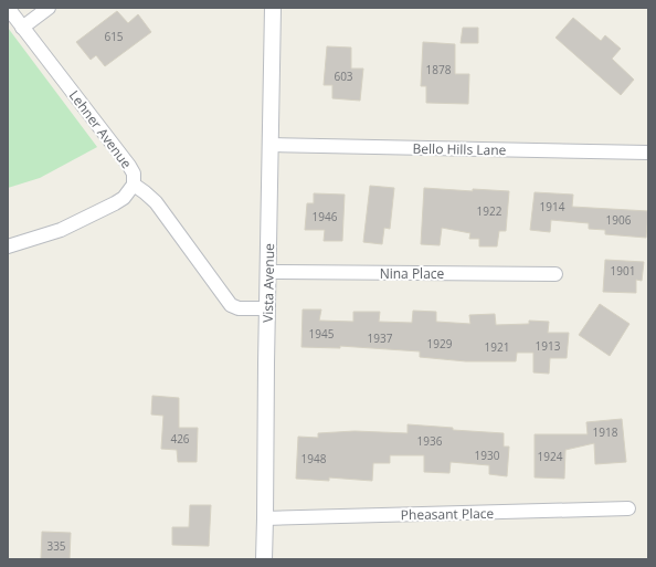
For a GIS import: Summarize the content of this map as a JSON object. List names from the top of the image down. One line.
{"streets":{"street":["Lehner Avenue","Bello Hills Lane","Nina Place","Vista Avenue","Pheasant Place"]},"crossings":[["Lehner Avenue","Vista Avenue"],["Bello Hills Lane","Vista Avenue"],["Nina Place","Vista Avenue"],["Vista Avenue","Pheasant Place"]],"house_numbers":["615","1878","603","1914","1922","1946","1906","1901","1945","1937","1929","1913","1921","1918","426","1936","1930","1924","1948","335"]}
